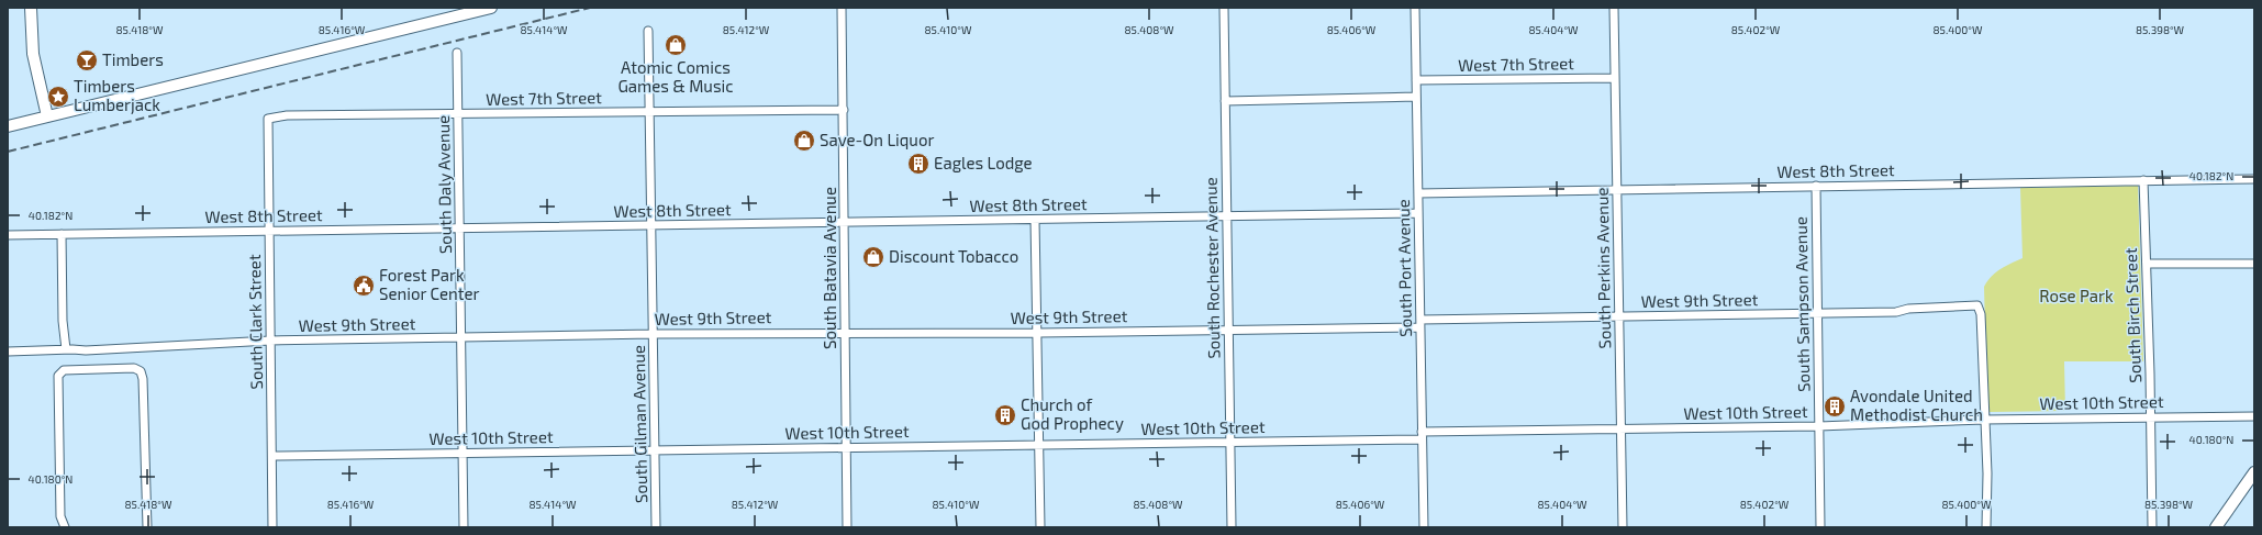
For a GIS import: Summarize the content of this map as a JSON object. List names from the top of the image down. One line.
{"streets":{"street":["West 7th Street","West 8th Street","South Daly Avenue","South Batavia Avenue","South Rochester Avenue","South Port Avenue","South Perkins Avenue","West 9th Street","South Sampson Avenue","South Birch Street","South Clark Street","West 10th Street","South Gilman Avenue"]},"crossings":[["West 7th Street","South Daly Avenue"],["West 7th Street","South Batavia Avenue"],["West 7th Street","South Port Avenue"],["West 7th Street","South Perkins Avenue"],["West 7th Street","South Clark Street"],["West 7th Street","South Gilman Avenue"],["West 8th Street","South Daly Avenue"],["West 8th Street","South Batavia Avenue"],["West 8th Street","South Rochester Avenue"],["West 8th Street","South Port Avenue"],["West 8th Street","South Perkins Avenue"],["West 8th Street","South Sampson Avenue"],["West 8th Street","South Birch Street"],["West 8th Street","South Clark Street"],["West 8th Street","South Gilman Avenue"],["South Daly Avenue","West 9th Street"],["South Daly Avenue","West 10th Street"],["South Batavia Avenue","West 9th Street"],["South Batavia Avenue","West 10th Street"],["South Rochester Avenue","West 9th Street"],["South Rochester Avenue","West 10th Street"],["South Port Avenue","West 9th Street"],["South Port Avenue","West 10th Street"],["South Perkins Avenue","West 9th Street"],["South Perkins Avenue","West 10th Street"],["West 9th Street","South Sampson Avenue"],["West 9th Street","South Clark Street"],["West 9th Street","West 10th Street"],["West 9th Street","South Gilman Avenue"],["South Sampson Avenue","West 10th Street"],["South Birch Street","West 10th Street"],["South Clark Street","West 10th Street"],["West 10th Street","South Gilman Avenue"]],"parks":["Rose Park"],"places":{"shop":["Atomic Comics Games & Music","Save-On Liquor","Discount Tobacco"],"bar":["Timbers"],"place":["Timbers Lumberjack"],"building":["Eagles Lodge","Avondale United Methodist Church","Church of God Prophecy"],"public building":["Forest Park Senior Center"]},"coordinates":["85.418°W","85.416°W","85.414°W","85.412°W","85.410°W","85.408°W","85.406°W","85.404°W","85.402°W","85.400°W","85.398°W","40.182°N","40.180°N"]}
